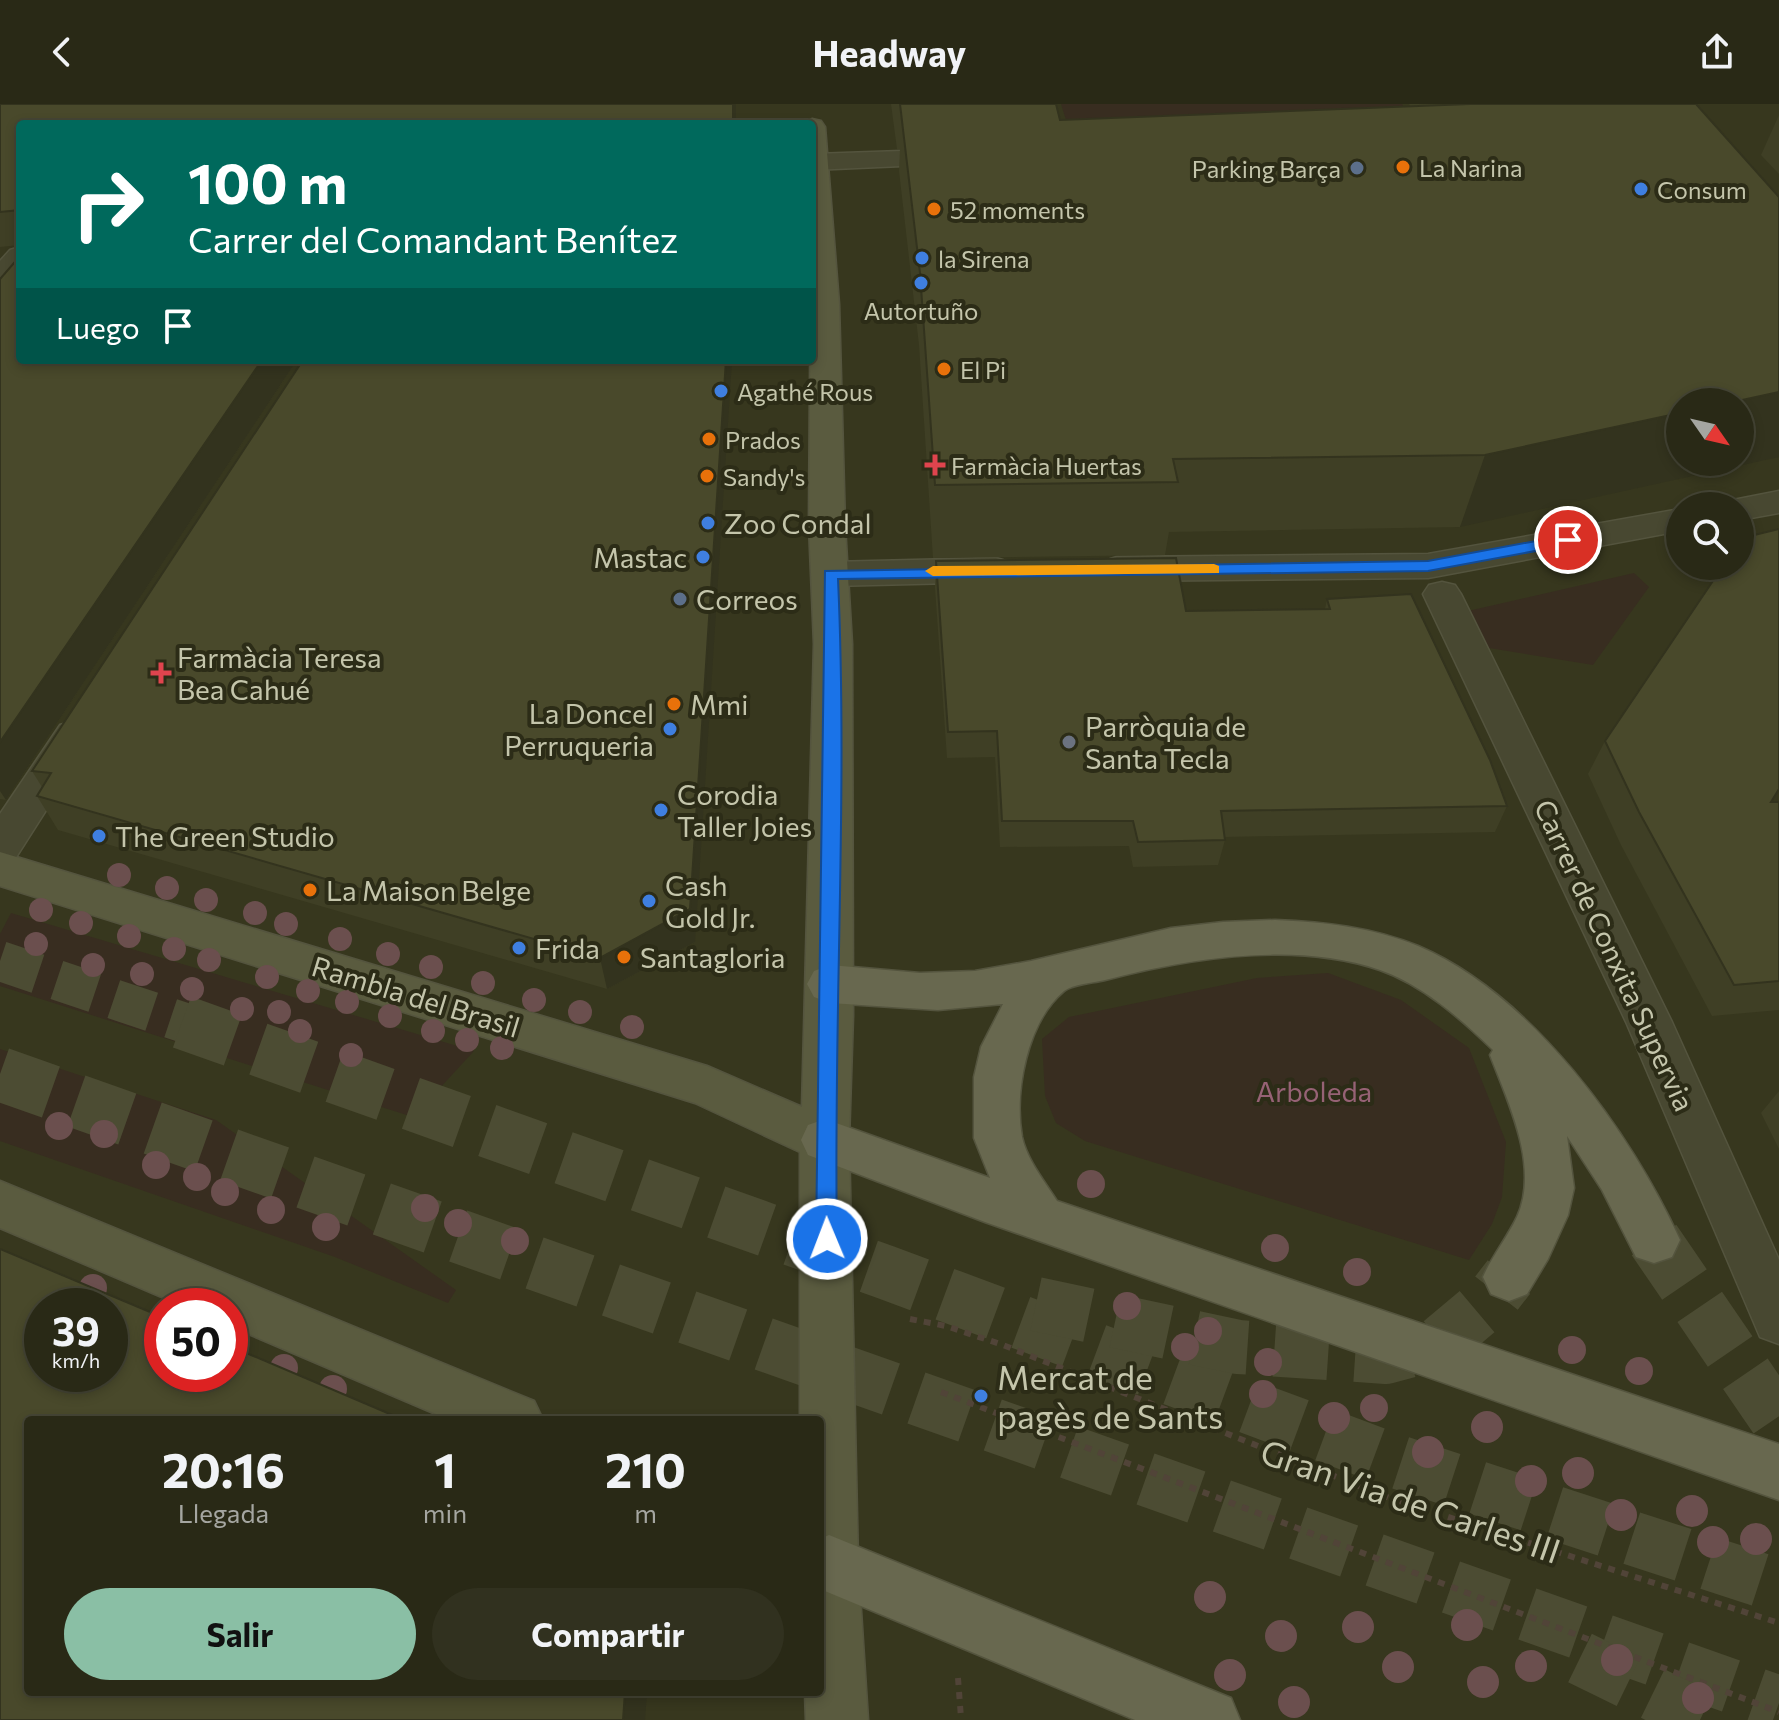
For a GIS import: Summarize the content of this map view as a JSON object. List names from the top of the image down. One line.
{"streets":{"main road":["Rambla del Brasil"],"street":["Carrer de Conxita Supervia"],"path":["Gran Via de Carles III"]},"parks":["Arboleda"],"places":{"other":["La Narina","Parking Barça","Consum","52 moments","la Sirena","Autortuño","El Pi","Agathé Rous","Prados","Sandy's","Zoo Condal","Mastac","Correos","Mmi","La Doncel Perruqueria","Parròquia de Santa Tecla","Corodia Taller Joies","The Green Studio","La Maison Belge","Cash Gold Jr.","Frida","Santagloria","Mercat de pagès de Sants"],"health":["Farmàcia Huertas","Farmàcia Teresa Bea Cahué"]},"north":"bottom right","page":{"header":"Headway","turn":["100 m","Carrer del Comandant Benítez"],"then":"Luego","speed":"39 km/h","limit":"50","eta":["20:16","Llegada","1","min","210","m"],"buttons":["Salir","Compartir"]}}
